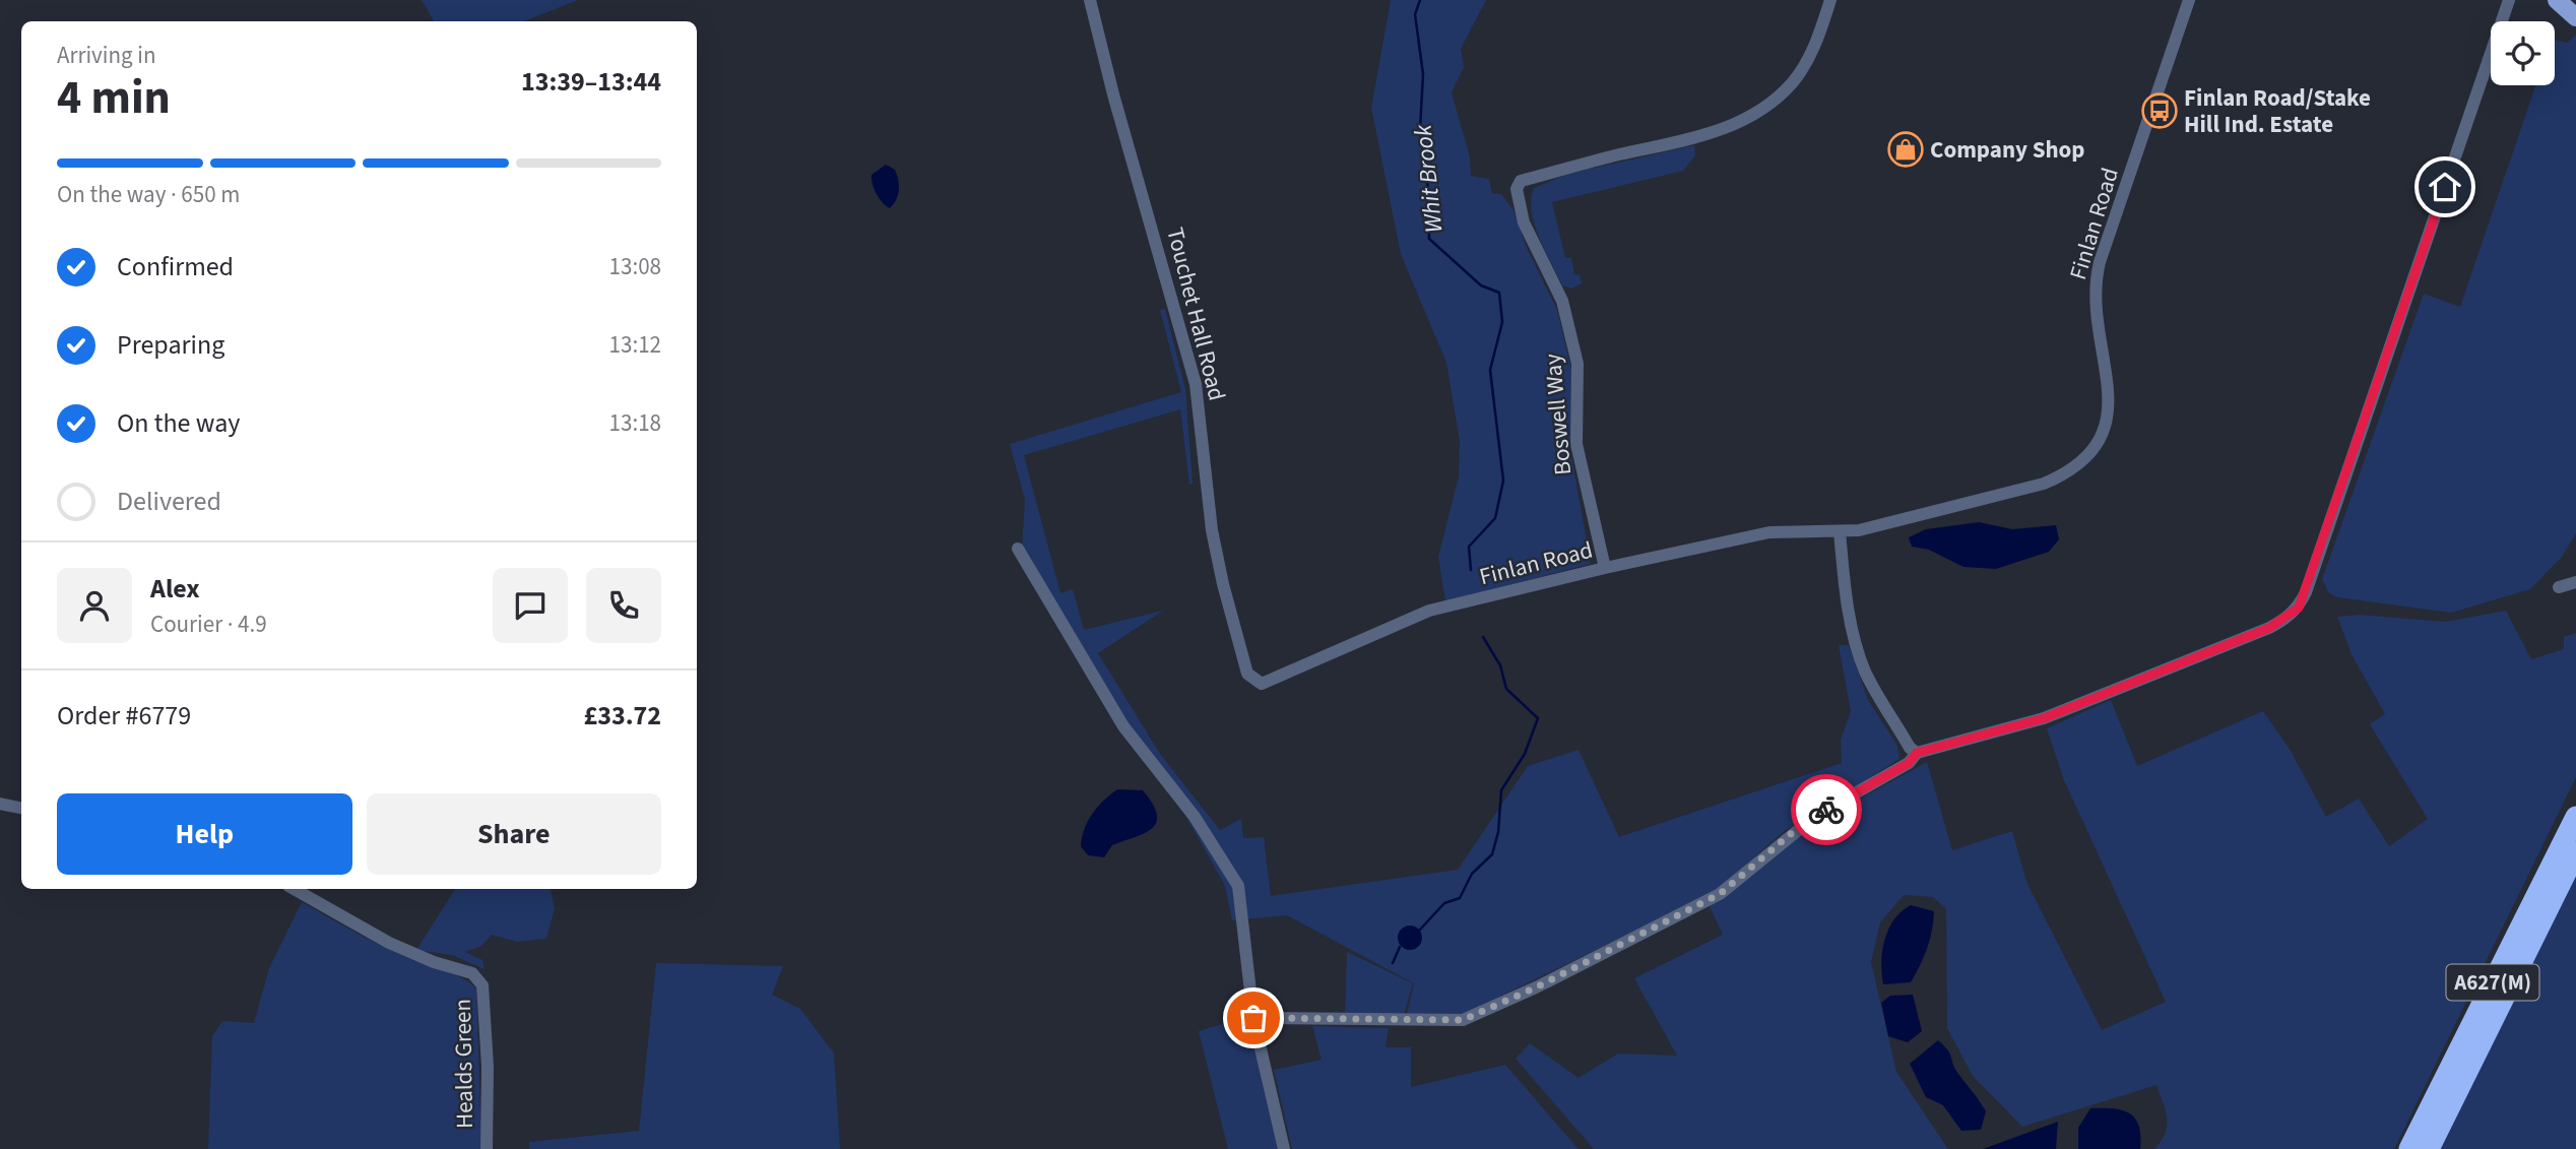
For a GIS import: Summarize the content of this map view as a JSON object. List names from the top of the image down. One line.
{"streets":{"highway":["A627(M)"],"street":["Finlan Road","Touchet Hall Road","Boswell Way","Healds Green"]},"crossings":[["Finlan Road","Touchet Hall Road"],["Finlan Road","Boswell Way"]],"water":["Whit Brook"],"places":{"bus stop":["Finlan Road/Stake Hill Ind. Estate"],"shop":["Company Shop"]},"page":{"heading":["4 min","Arriving in","13:39–13:44"],"panel":["Alex","Courier · 4.9","Order #6779","£33.72"],"bar":"On the way · 650 m","list":[["Confirmed","13:08"],["Preparing","13:12"],["On the way","13:18"],"Delivered"],"buttons":["Help","Share"]}}
